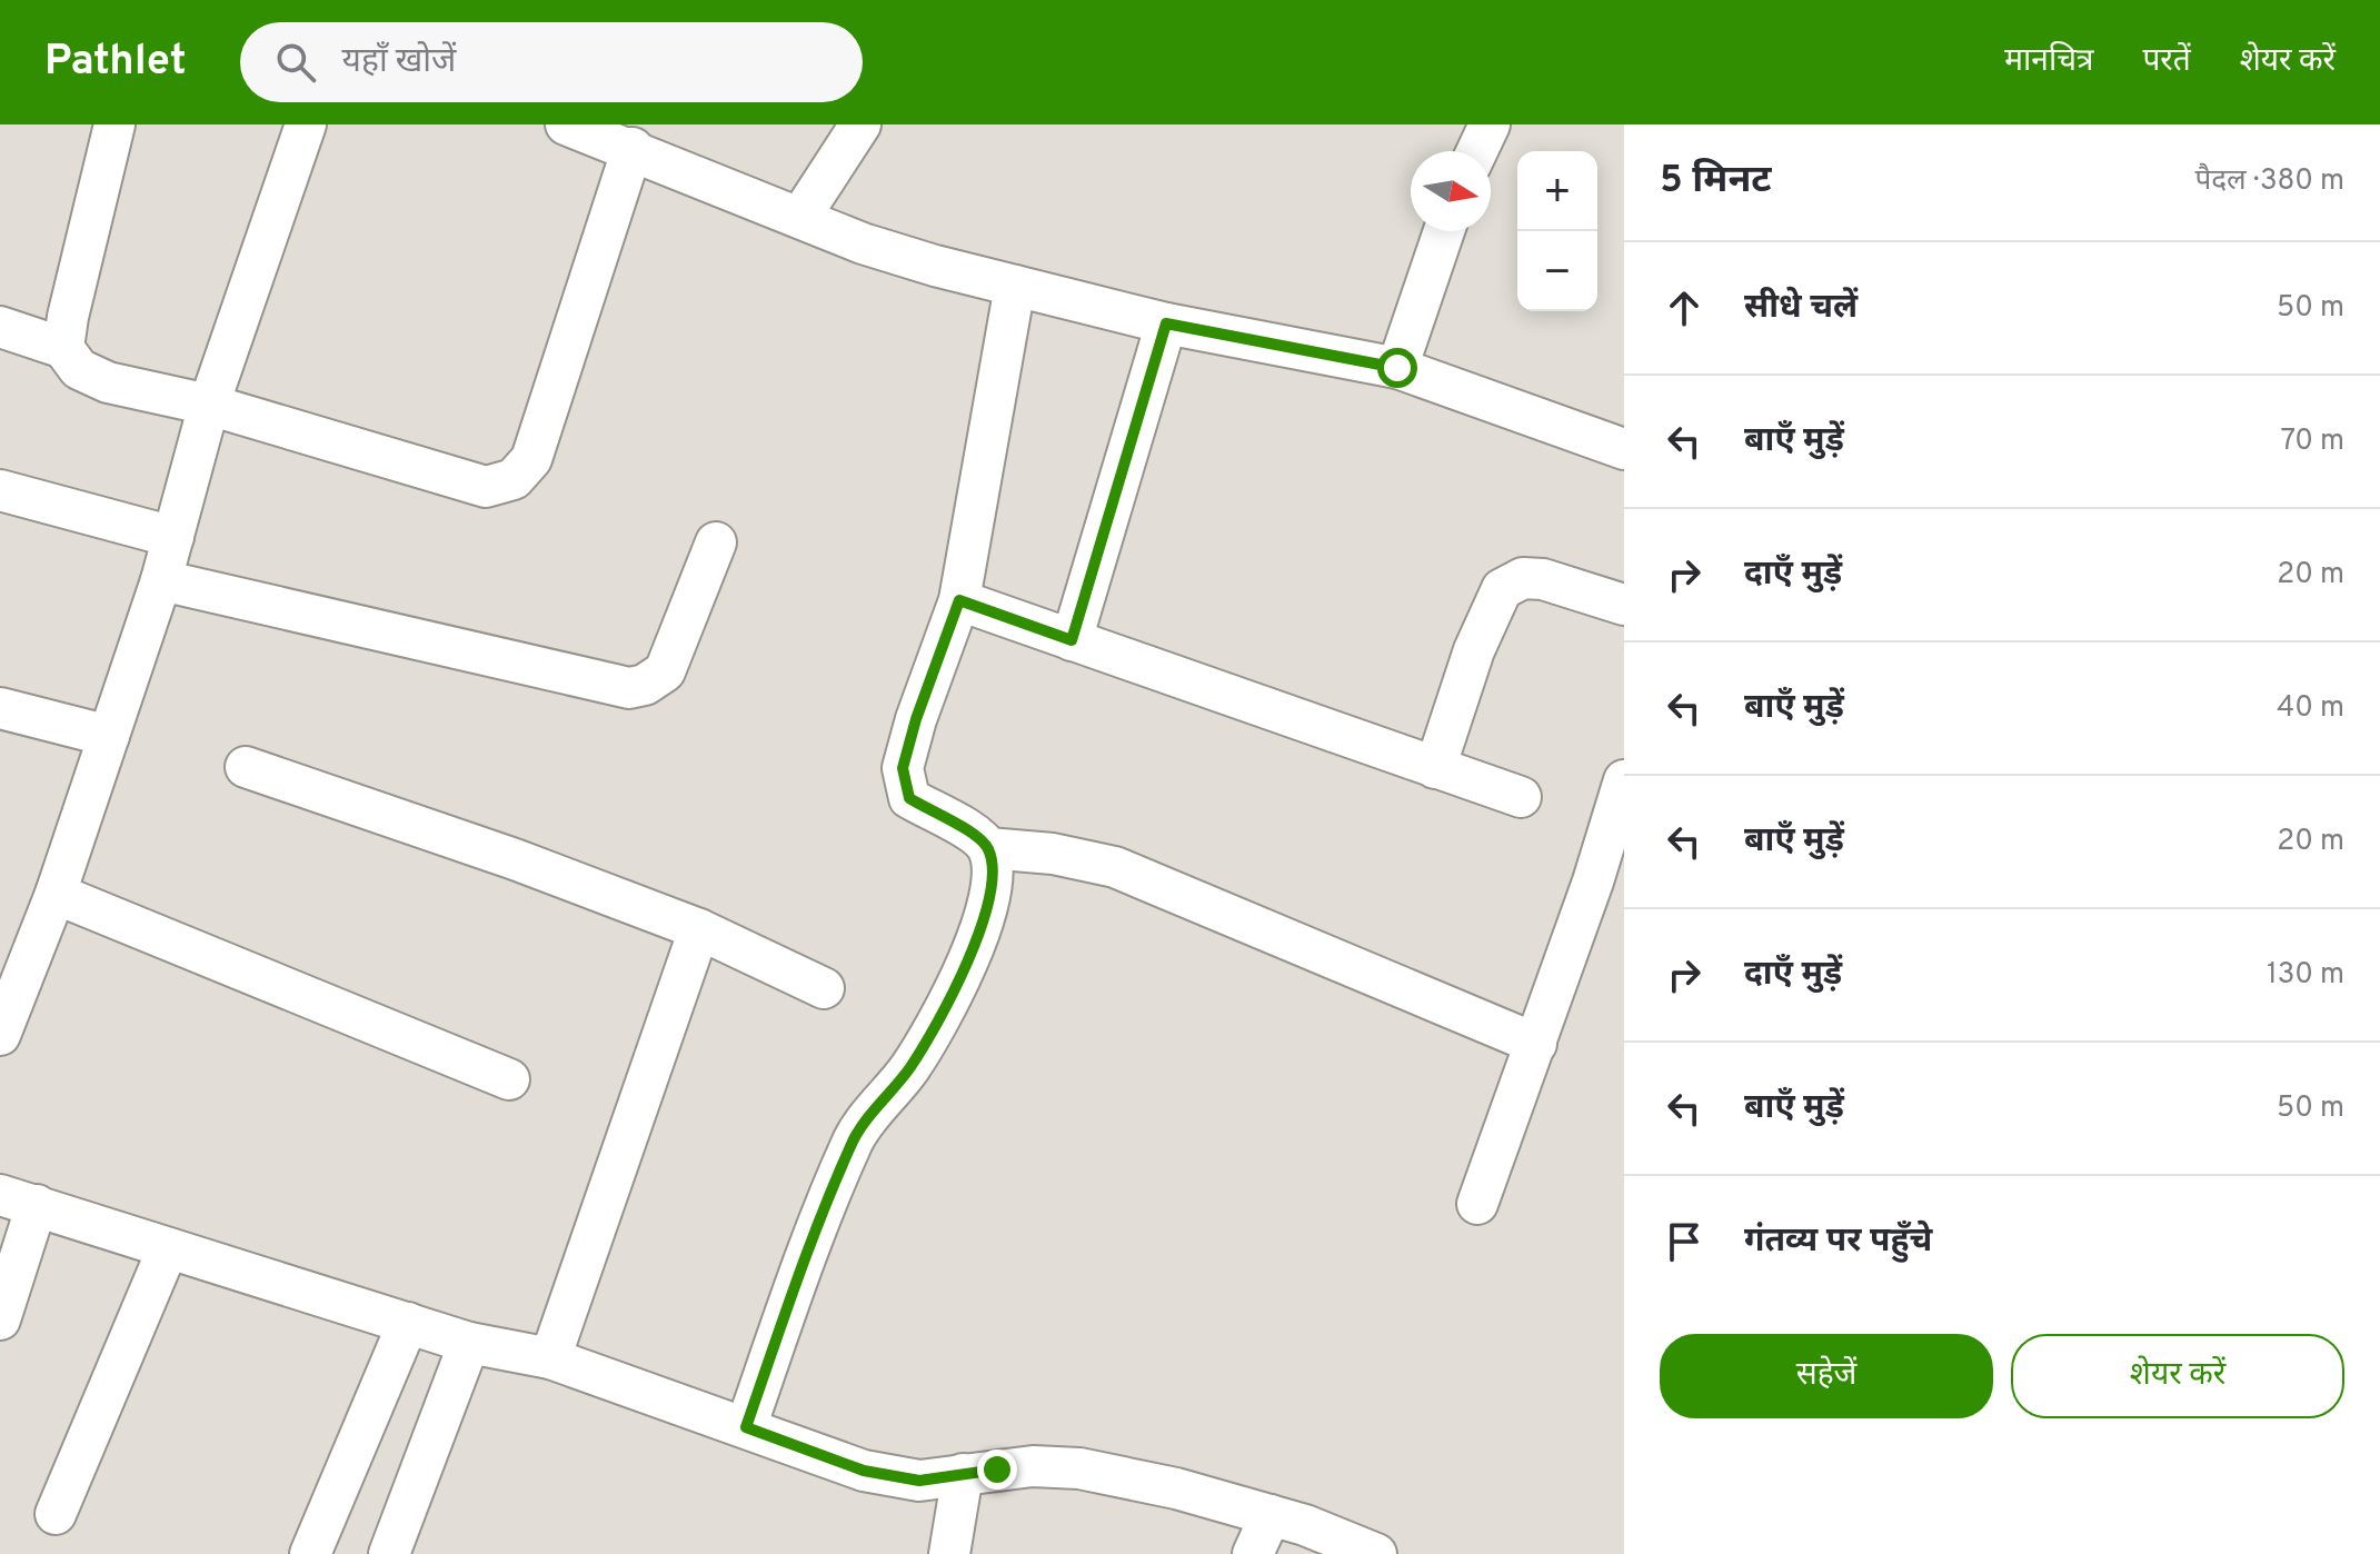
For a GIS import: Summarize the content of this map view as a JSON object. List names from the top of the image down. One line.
{"north":"right","page":{"header":"Pathlet","search":"यहाँ खोजें","nav":["मानचित्र","परतें","शेयर करें"],"heading":["5 मिनट","पैदल · 380 m"],"map_buttons":["+","−"],"list":[["सीधे चलें","50 m"],["बाएँ मुड़ें","70 m"],["दाएँ मुड़ें","20 m"],["बाएँ मुड़ें","40 m"],["बाएँ मुड़ें","20 m"],["दाएँ मुड़ें","130 m"],["बाएँ मुड़ें","50 m"],"गंतव्य पर पहुँचे"],"buttons":["सहेजें","शेयर करें"]}}
